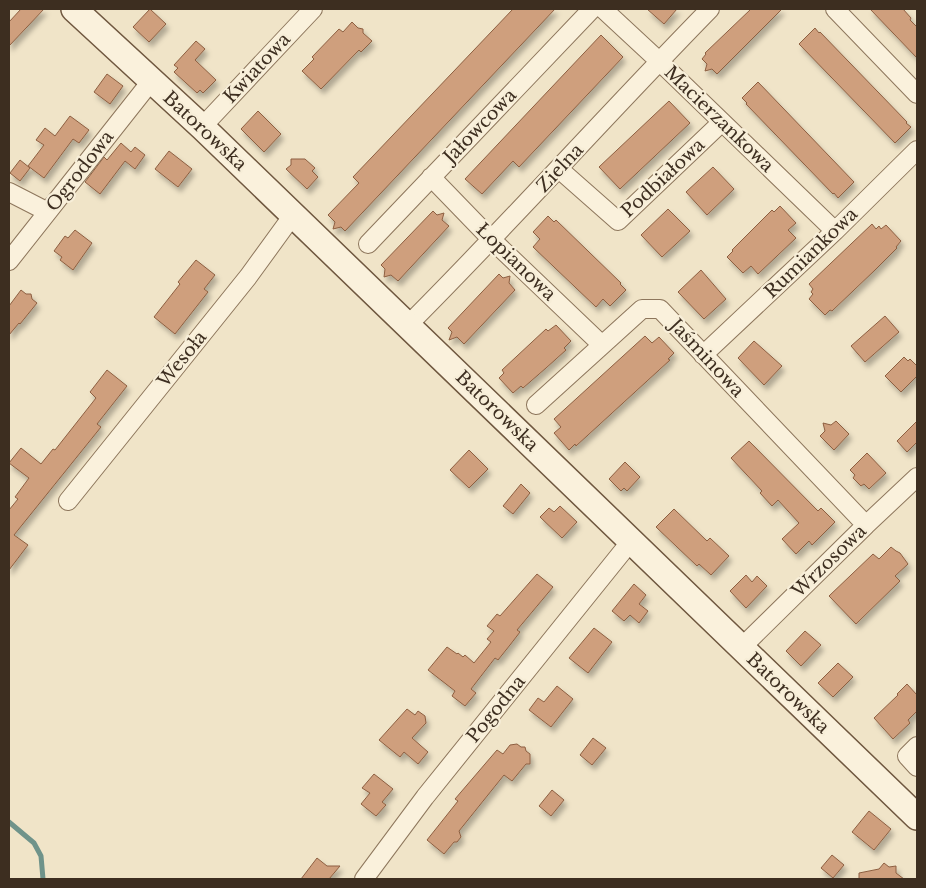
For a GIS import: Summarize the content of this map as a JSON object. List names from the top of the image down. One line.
{"streets":{"street":["Kwiatowa","Macierzankowa","Jałowcowa","Batorowska","Zielna","Ogrodowa","Podbiałowa","Rumiankowa","Łopianowa","Jaśminowa","Wesoła","Wrzosowa","Pogodna"]},"crossings":[["Kwiatowa","Batorowska"],["Macierzankowa","Zielna"],["Macierzankowa","Podbiałowa"],["Macierzankowa","Rumiankowa"],["Jałowcowa","Łopianowa"],["Batorowska","Zielna"],["Batorowska","Ogrodowa"],["Batorowska","Wesoła"],["Batorowska","Wrzosowa"],["Batorowska","Pogodna"],["Zielna","Podbiałowa"],["Zielna","Łopianowa"],["Rumiankowa","Jaśminowa"],["Łopianowa","Jaśminowa"],["Jaśminowa","Wrzosowa"]]}
